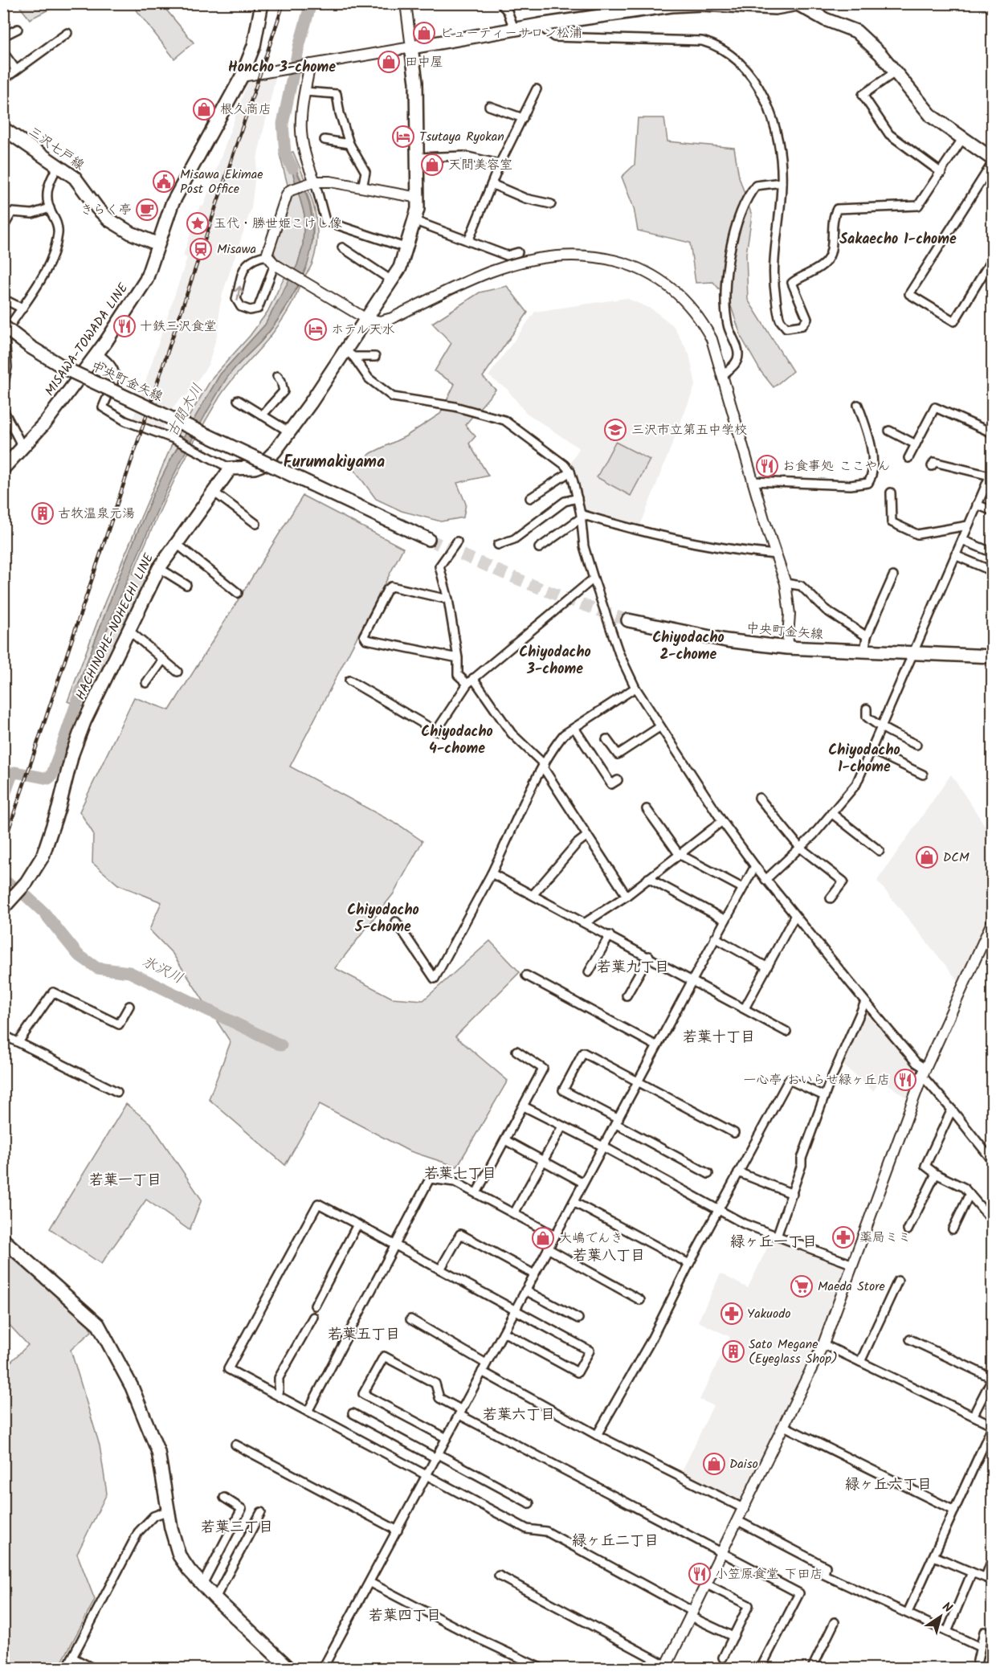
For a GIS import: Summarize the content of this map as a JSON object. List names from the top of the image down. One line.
{"streets":{"main road":["三沢七戸線","MISAWA-TOWADA LINE","中央町金矢線","HACHINOHE-NOHECHI LINE"]},"crossings":[["三沢七戸線","MISAWA-TOWADA LINE"]],"districts":["Honcho 3-chome","Sakaecho 1-chome","Furumakiyama","Chiyodacho 2-chome","Chiyodacho 3-chome","Chiyodacho 4-chome","Chiyodacho 1-chome","Chiyodacho 5-chome","若葉九丁目","若葉十丁目","若葉七丁目","若葉一丁目","緑ヶ丘一丁目","若葉八丁目","若葉五丁目","若葉六丁目","緑ヶ丘六丁目","若葉三丁目","緑ヶ丘二丁目","若葉四丁目"],"water":["古間木川","氷沢川"],"places":{"shop":["ビューティーサロン松浦","田中屋","根久商店","天間美容室","DCM","大嶋でんき","Daiso"],"hotel":["Tsutaya Ryokan","ホテル天水"],"public building":["Misawa Ekimae Post Office"],"cafe":["きらく亭"],"place":["玉代・勝世姫こけし像"],"station":["Misawa"],"restaurant":["十鉄三沢食堂","お食事処 ここやん","一心亭 おいらせ緑ヶ丘店","小笠原食堂 下田店"],"school or university":["三沢市立第五中学校"],"building":["古牧温泉元湯","Sato Megane (Eyeglass Shop)"],"pharmacy":["薬局ミミ","Yakuodo"],"supermarket":["Maeda Store"]},"north":"top right"}
